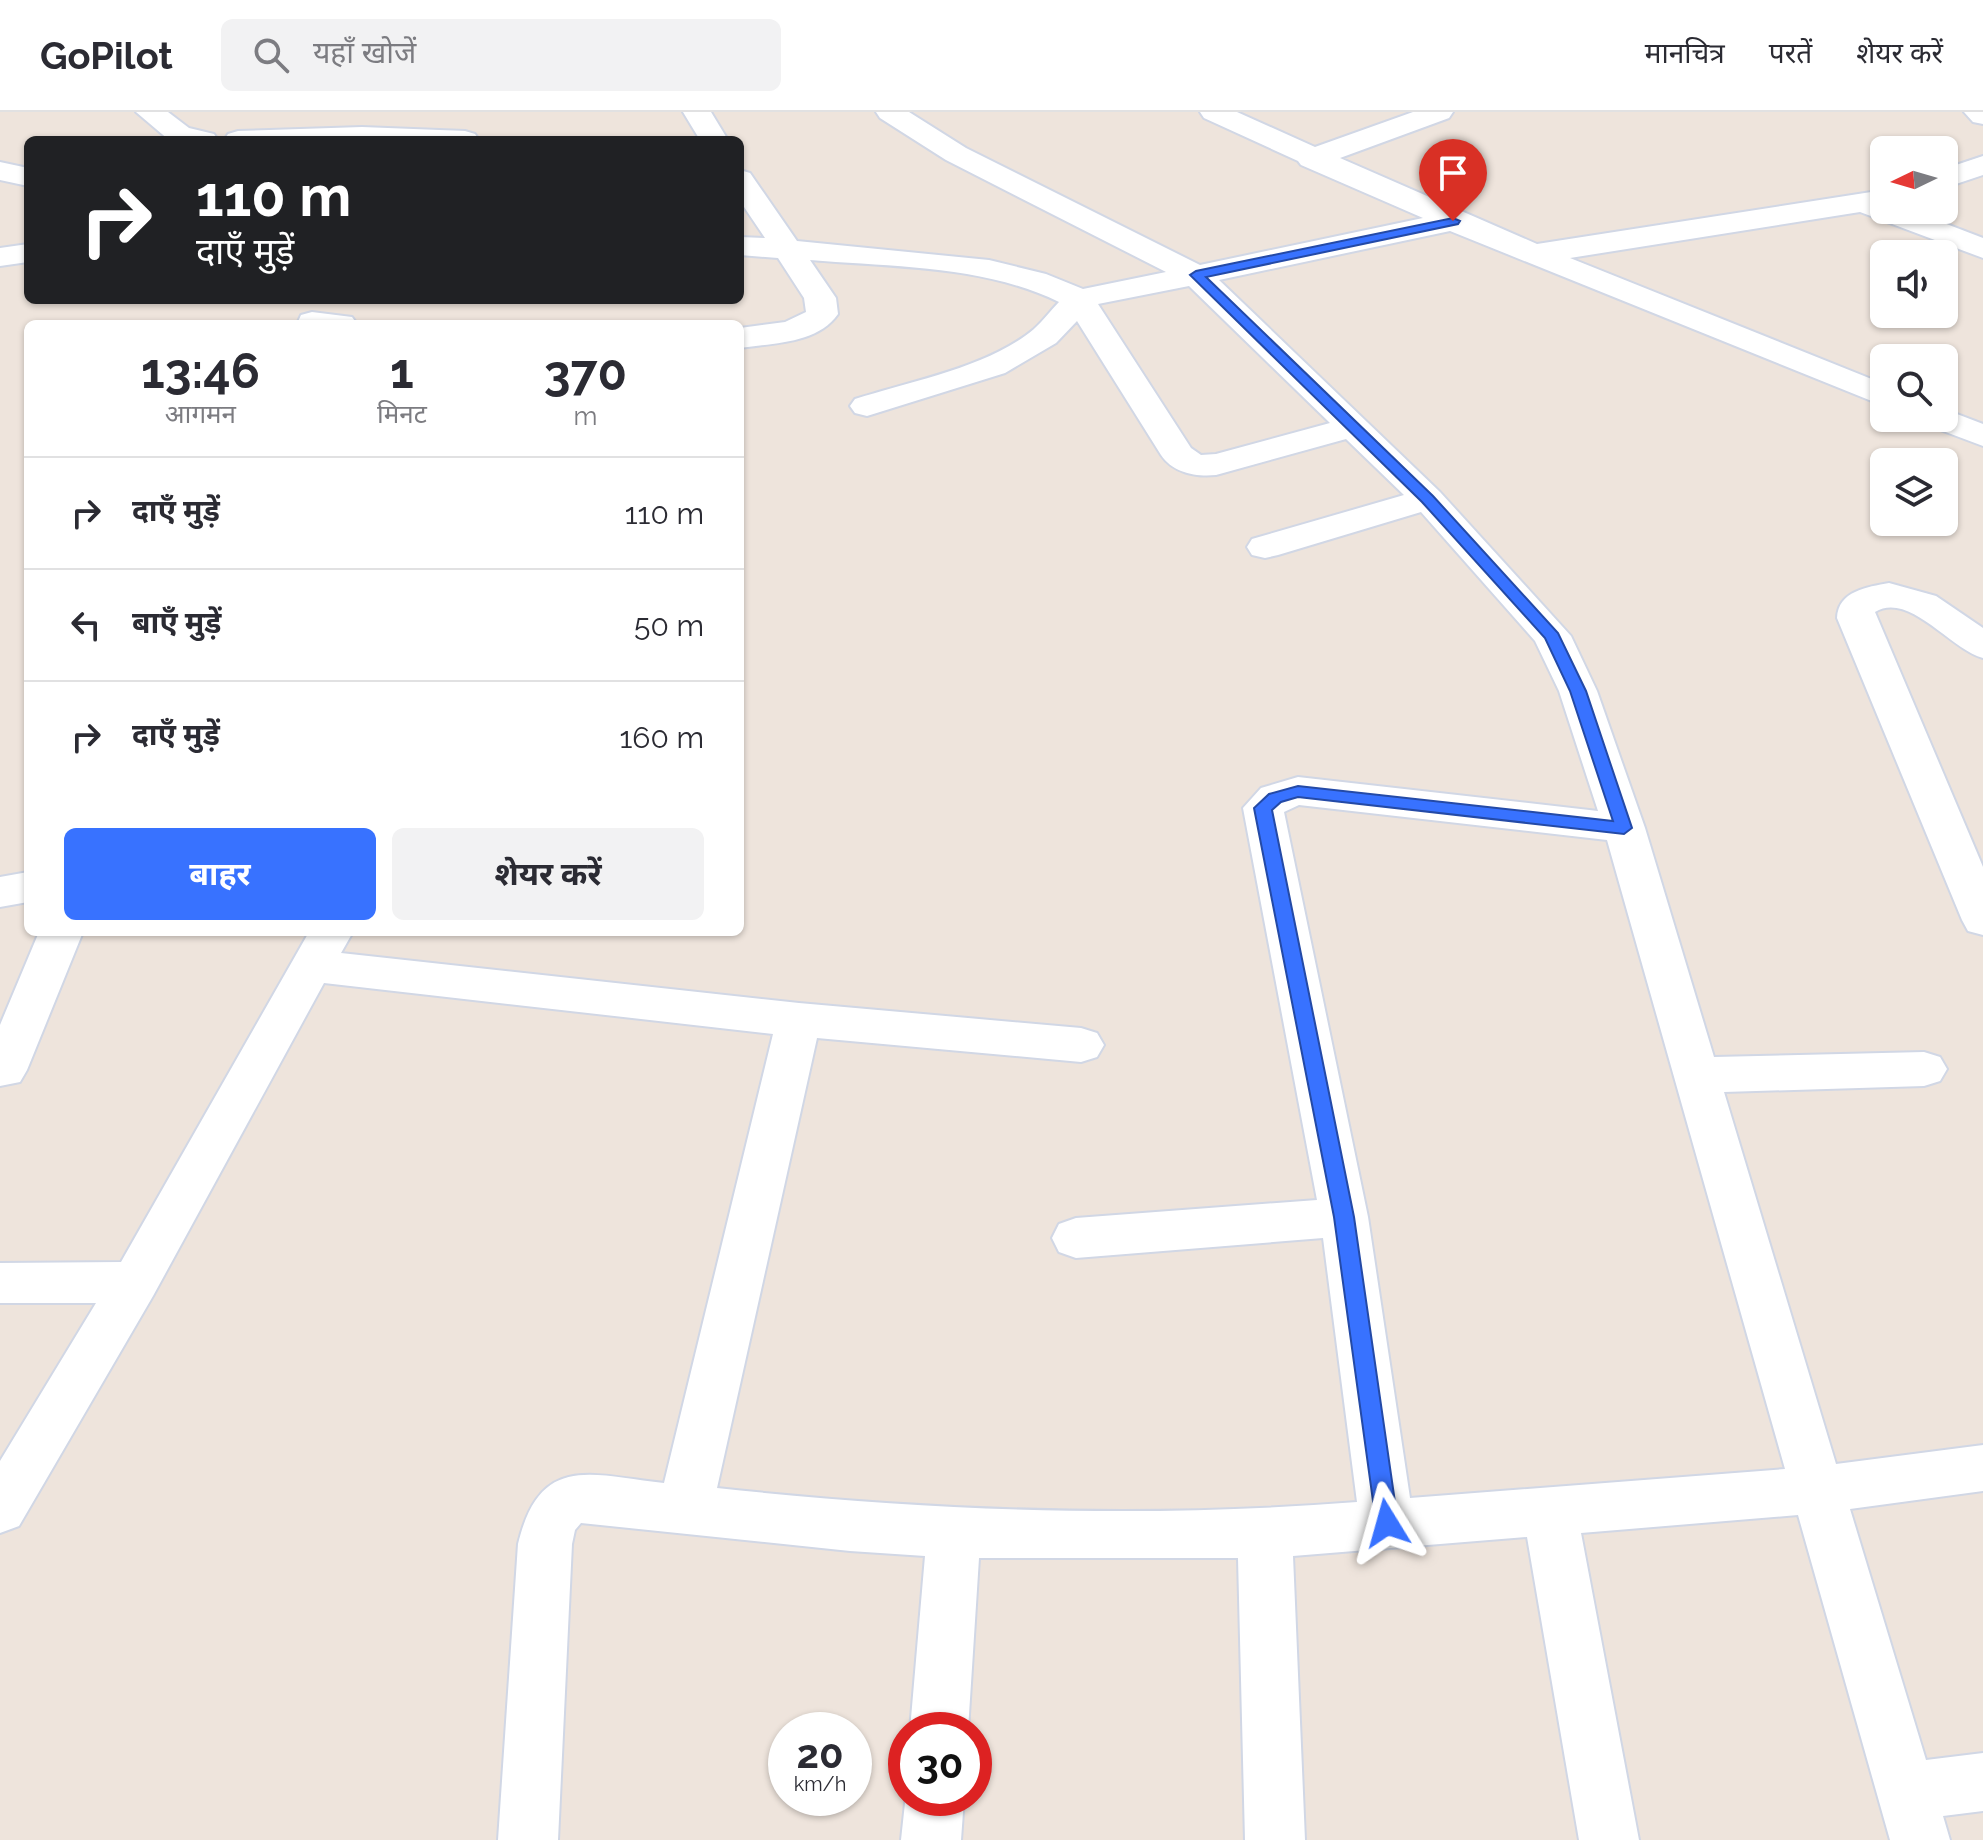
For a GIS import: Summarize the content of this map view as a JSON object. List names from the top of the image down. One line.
{"north":"left","page":{"header":"GoPilot","search":"यहाँ खोजें","nav":["मानचित्र","परतें","शेयर करें"],"turn":["110 m","दाएँ मुड़ें"],"eta":["13:46","आगमन","1","मिनट","370","m"],"list":[{"name":"दाएँ मुड़ें","value":"110 m"},{"name":"बाएँ मुड़ें","value":"50 m"},{"name":"दाएँ मुड़ें","value":"160 m"}],"buttons":["बाहर","शेयर करें"],"speed":"20 km/h","limit":"30"}}
